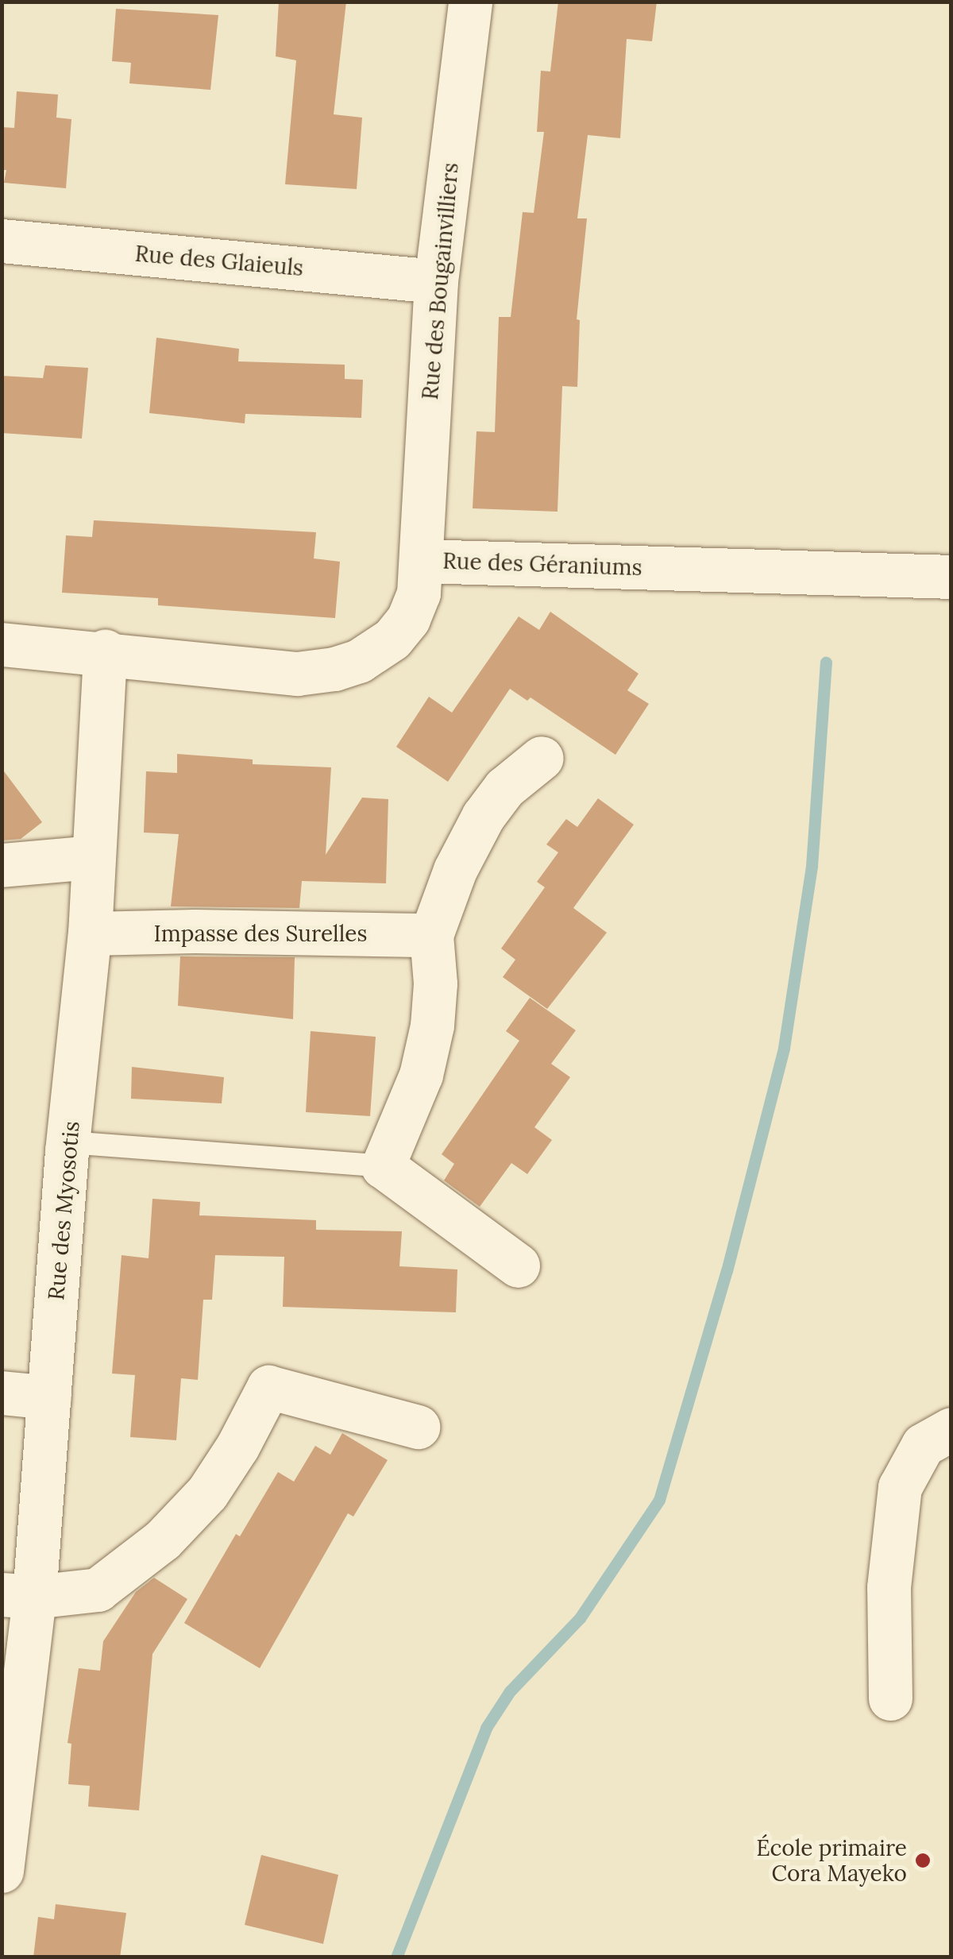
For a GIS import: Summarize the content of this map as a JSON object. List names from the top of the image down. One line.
{"streets":{"street":["Rue des Glaieuls","Rue des Bougainvilliers","Rue des Géraniums","Impasse des Surelles","Rue des Myosotis"]},"crossings":[["Rue des Glaieuls","Rue des Bougainvilliers"],["Rue des Bougainvilliers","Rue des Géraniums"],["Rue des Géraniums","Rue des Myosotis"],["Impasse des Surelles","Rue des Myosotis"]],"places":["École primaire Cora Mayeko"]}
